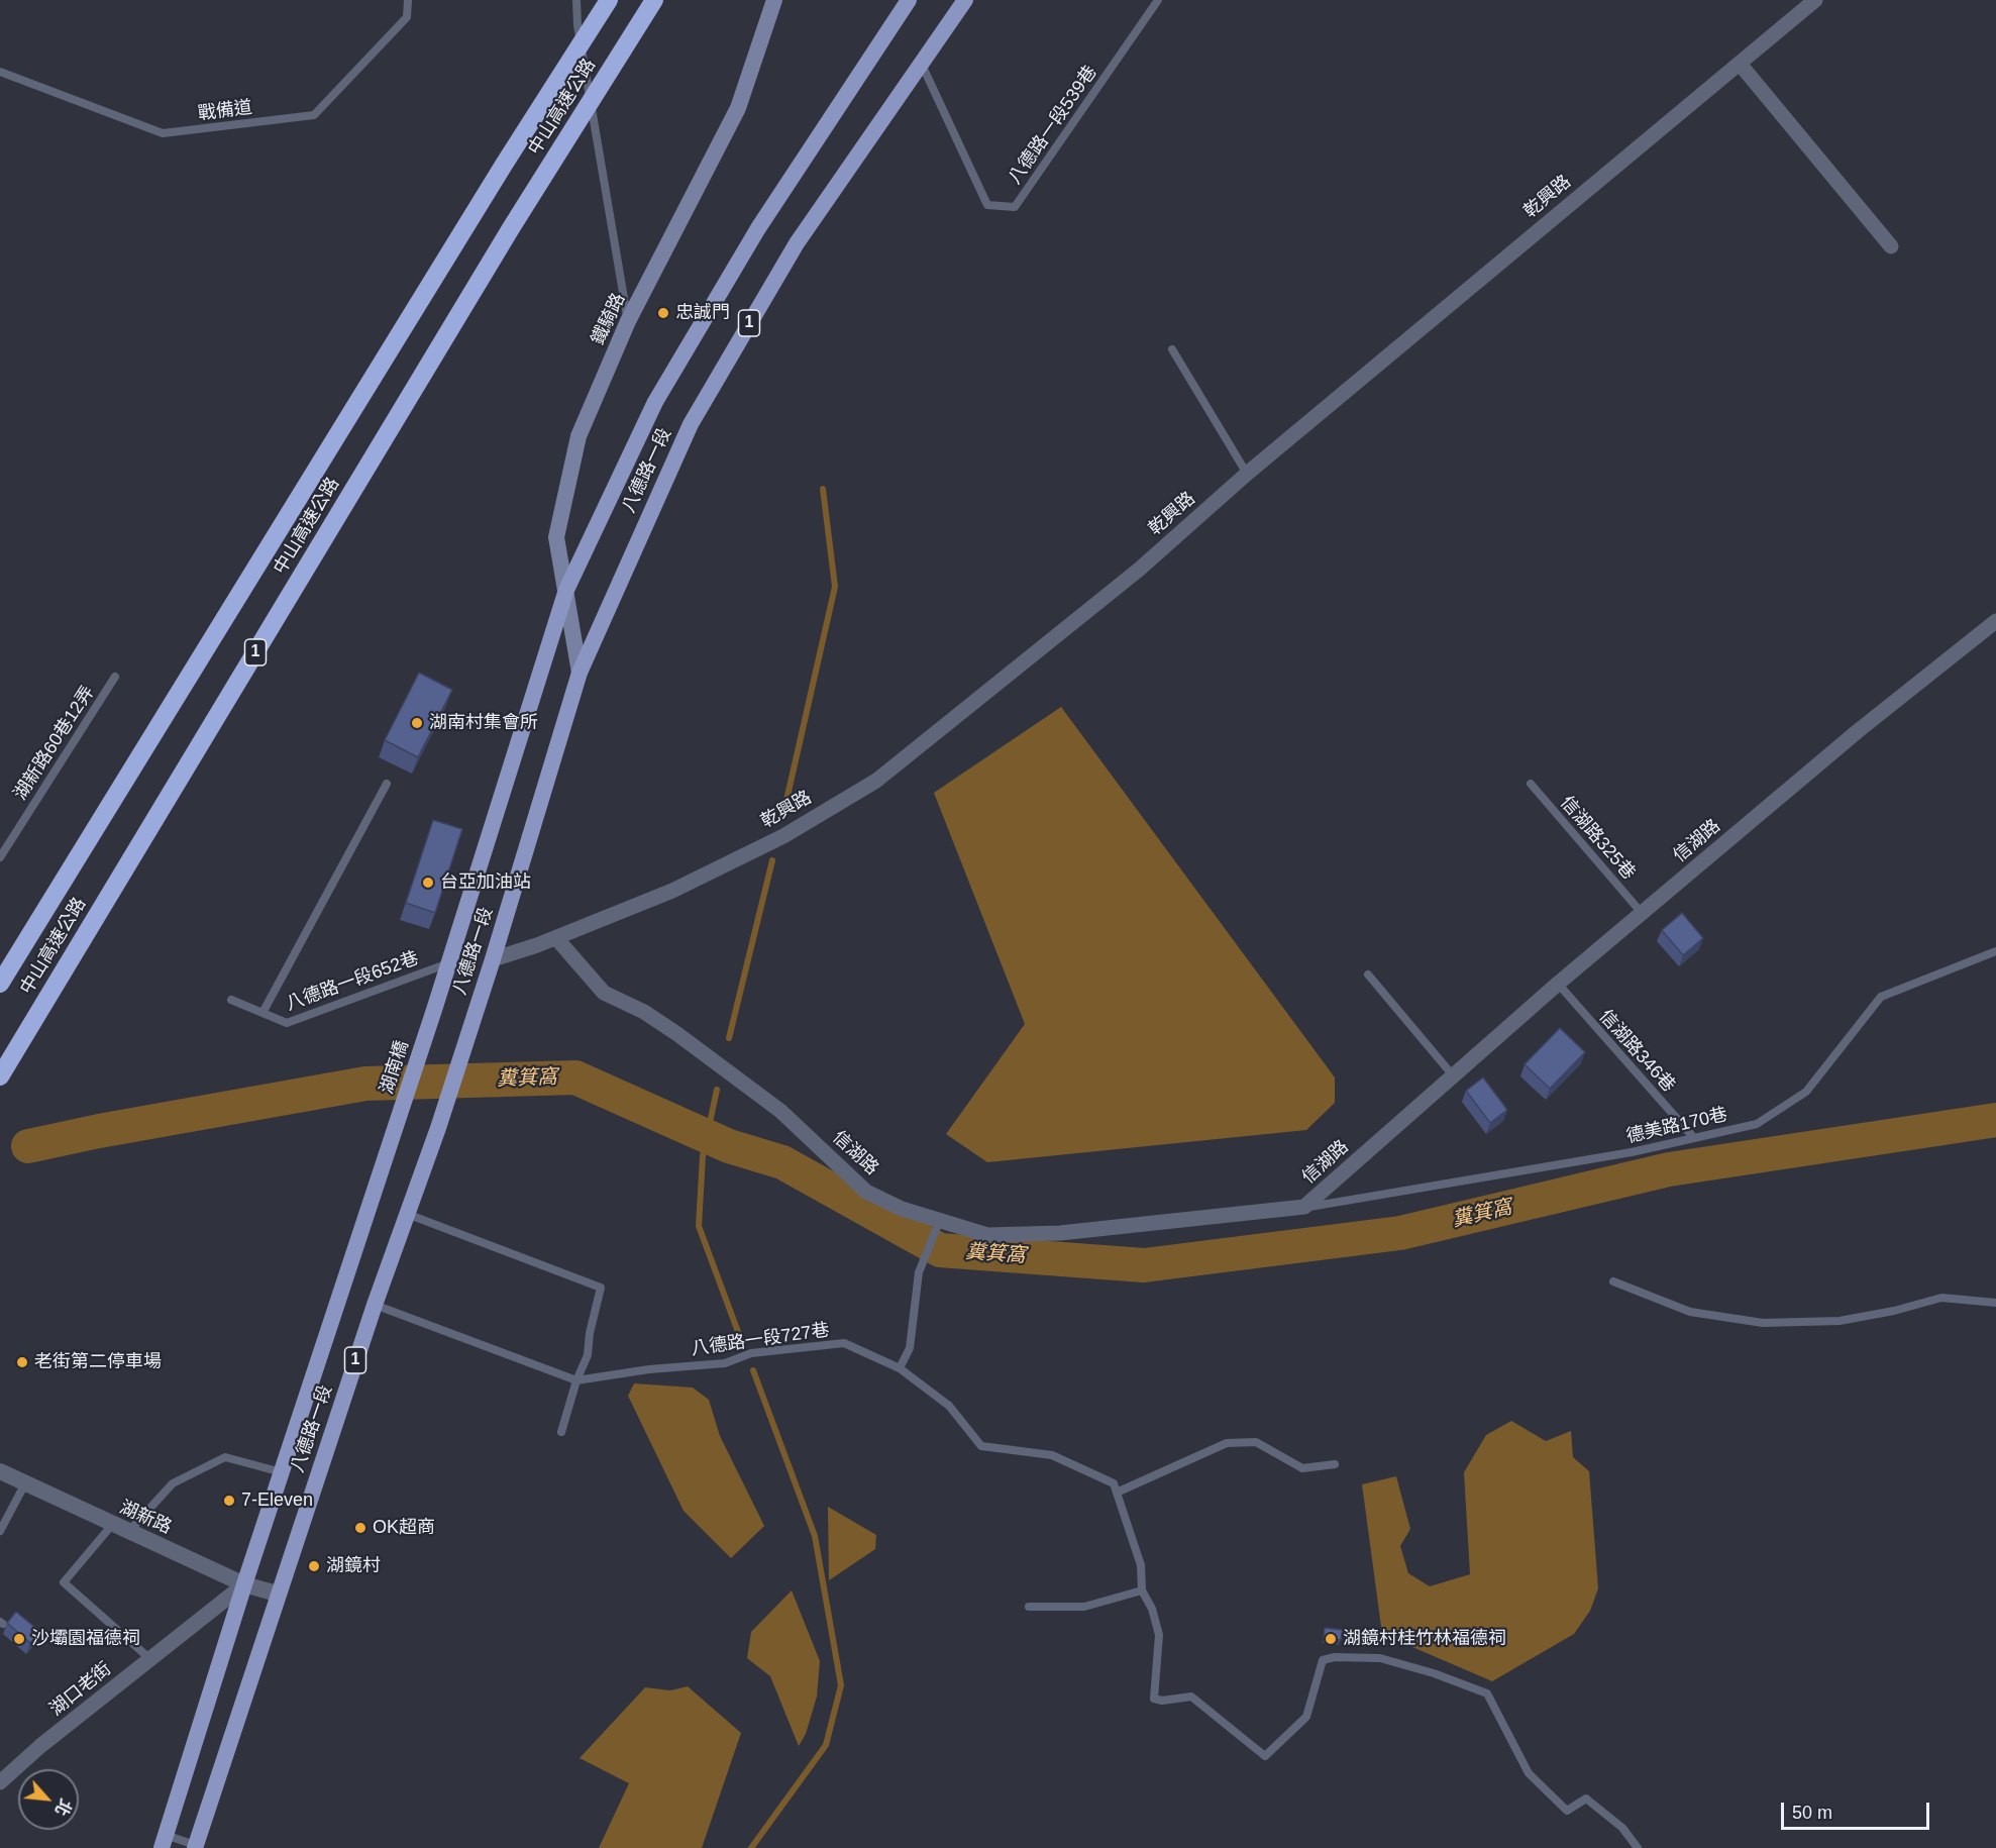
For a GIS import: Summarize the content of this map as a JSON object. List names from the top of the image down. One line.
{"streets":{"highway":["中山高速公路","1"],"main road":["鐵騎路","八德路一段","湖南橋"],"street":["乾興路","信湖路","湖新路","湖口老街"],"lane":["戰備道","八德路一段539巷","湖新路60巷12弄","信湖路325巷","八德路一段652巷","信湖路346巷","德美路170巷","八德路一段727巷"]},"crossings":[["八德路一段539巷","八德路一段"],["乾興路","八德路一段"],["乾興路","信湖路"],["鐵騎路","八德路一段"],["八德路一段","八德路一段652巷"],["八德路一段","湖南橋"],["八德路一段","八德路一段727巷"],["八德路一段","湖新路"],["八德路一段","湖口老街"],["信湖路325巷","信湖路"],["信湖路","信湖路346巷"],["信湖路","德美路170巷"],["信湖路346巷","德美路170巷"],["湖新路","湖口老街"]],"water":["糞箕窩"],"places":["忠誠門","湖南村集會所","台亞加油站","老街第二停車場","7-Eleven","OK超商","湖鏡村","沙壩園福德祠","湖鏡村桂竹林福德祠"],"scale_bar":"50 m","north":"bottom right"}
